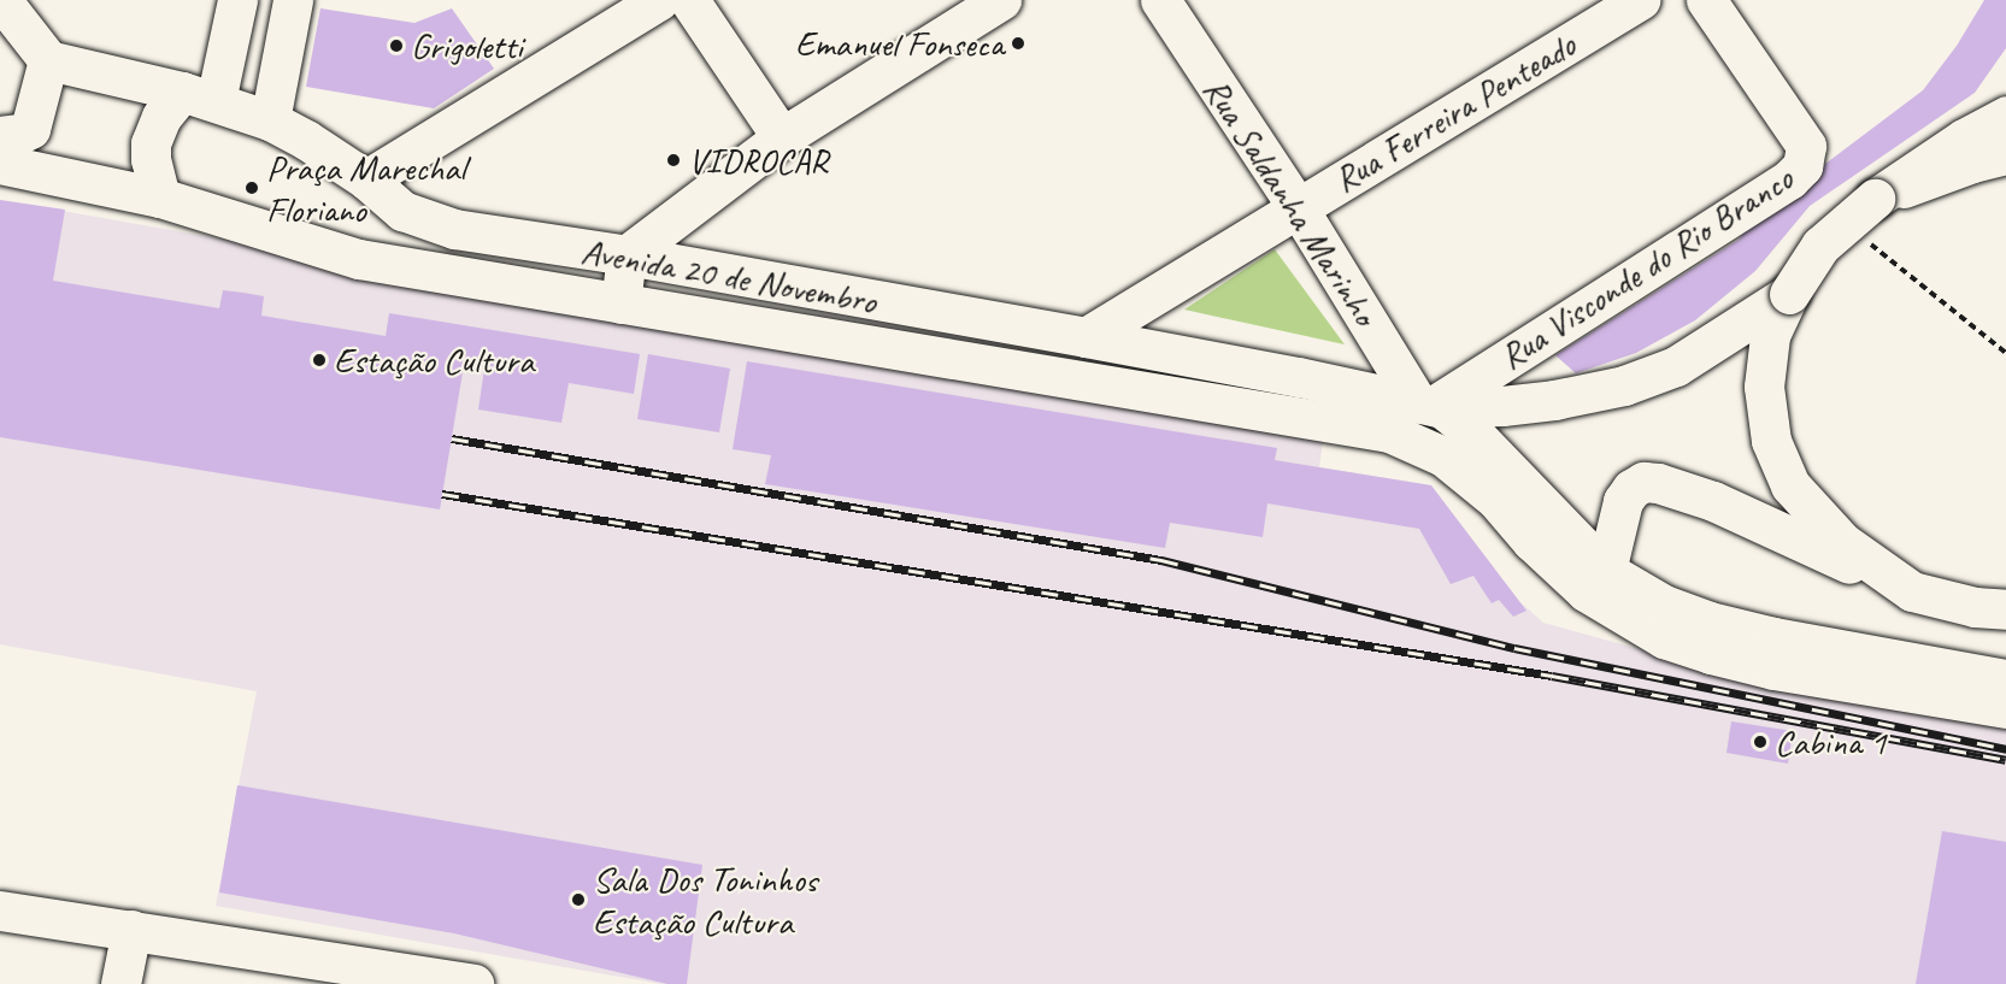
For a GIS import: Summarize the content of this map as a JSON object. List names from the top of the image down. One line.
{"streets":{"main road":["Rua Ferreira Penteado","Rua Saldanha Marinho","Rua Visconde do Rio Branco","Avenida 20 de Novembro"]},"crossings":[["Rua Ferreira Penteado","Rua Saldanha Marinho"],["Rua Ferreira Penteado","Avenida 20 de Novembro"],["Rua Saldanha Marinho","Rua Visconde do Rio Branco"],["Rua Saldanha Marinho","Avenida 20 de Novembro"],["Rua Visconde do Rio Branco","Avenida 20 de Novembro"]],"places":["Emanuel Fonseca","Grigoletti","VIDROCAR","Praça Marechal Floriano","Estação Cultura","Cabina 1","Sala Dos Toninhos Estação Cultura"]}
